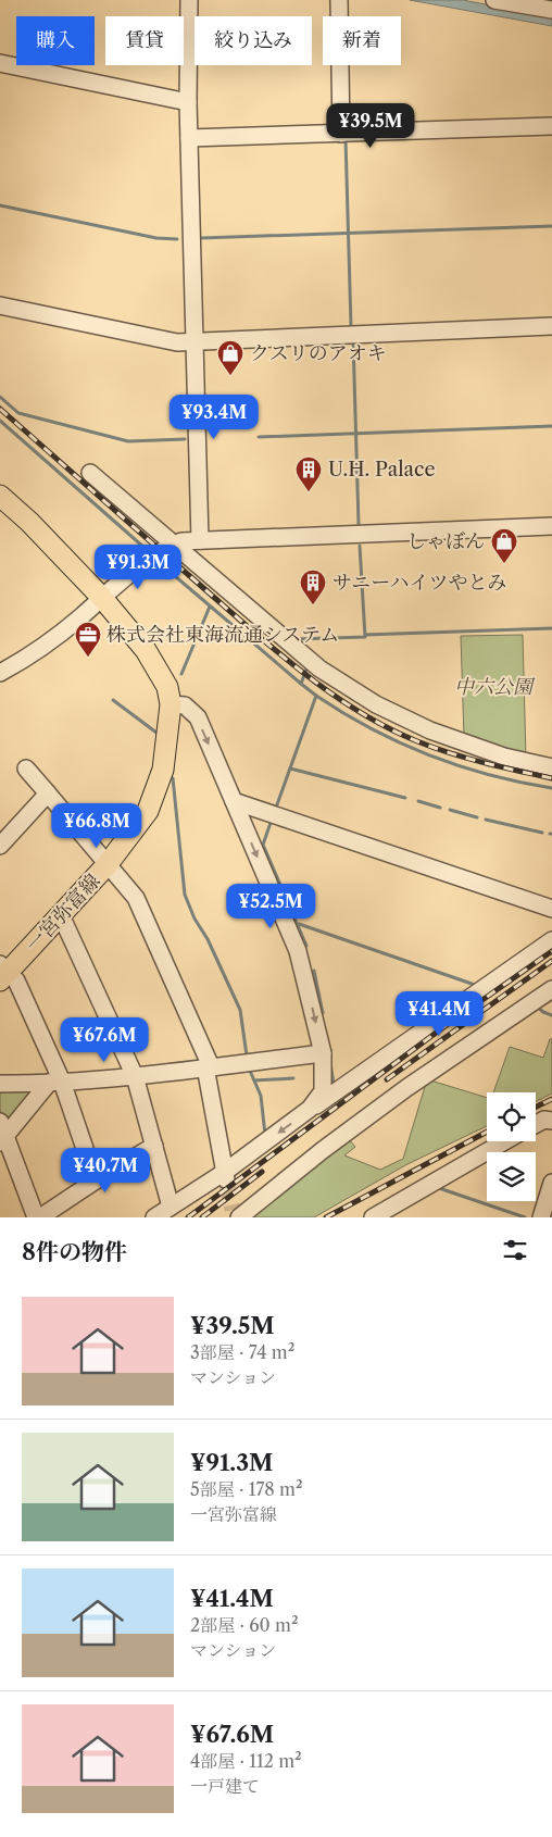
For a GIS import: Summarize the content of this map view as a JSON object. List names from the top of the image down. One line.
{"streets":{"main road":["一宮弥富線"]},"parks":["中六公園"],"places":{"shop":["クスリのアオキ","しゃぼん"],"building":["U.H. Palace","サニーハイツやとみ"],"office":["株式会社東海流通システム"]},"page":{"chip":["購入","賃貸","絞り込み","新着"],"price":["¥39.5M","¥93.4M","¥91.3M","¥66.8M","¥52.5M","¥41.4M","¥67.6M","¥40.7M"],"heading":"8件の物件","list":[{"name":"¥39.5M","note":"3部屋 · 74 m² · マンション"},{"name":"¥91.3M","note":"5部屋 · 178 m² · 一宮弥富線"},{"name":"¥41.4M","note":"2部屋 · 60 m² · マンション"},{"name":"¥67.6M","note":"4部屋 · 112 m² · 一戸建て"}]}}
